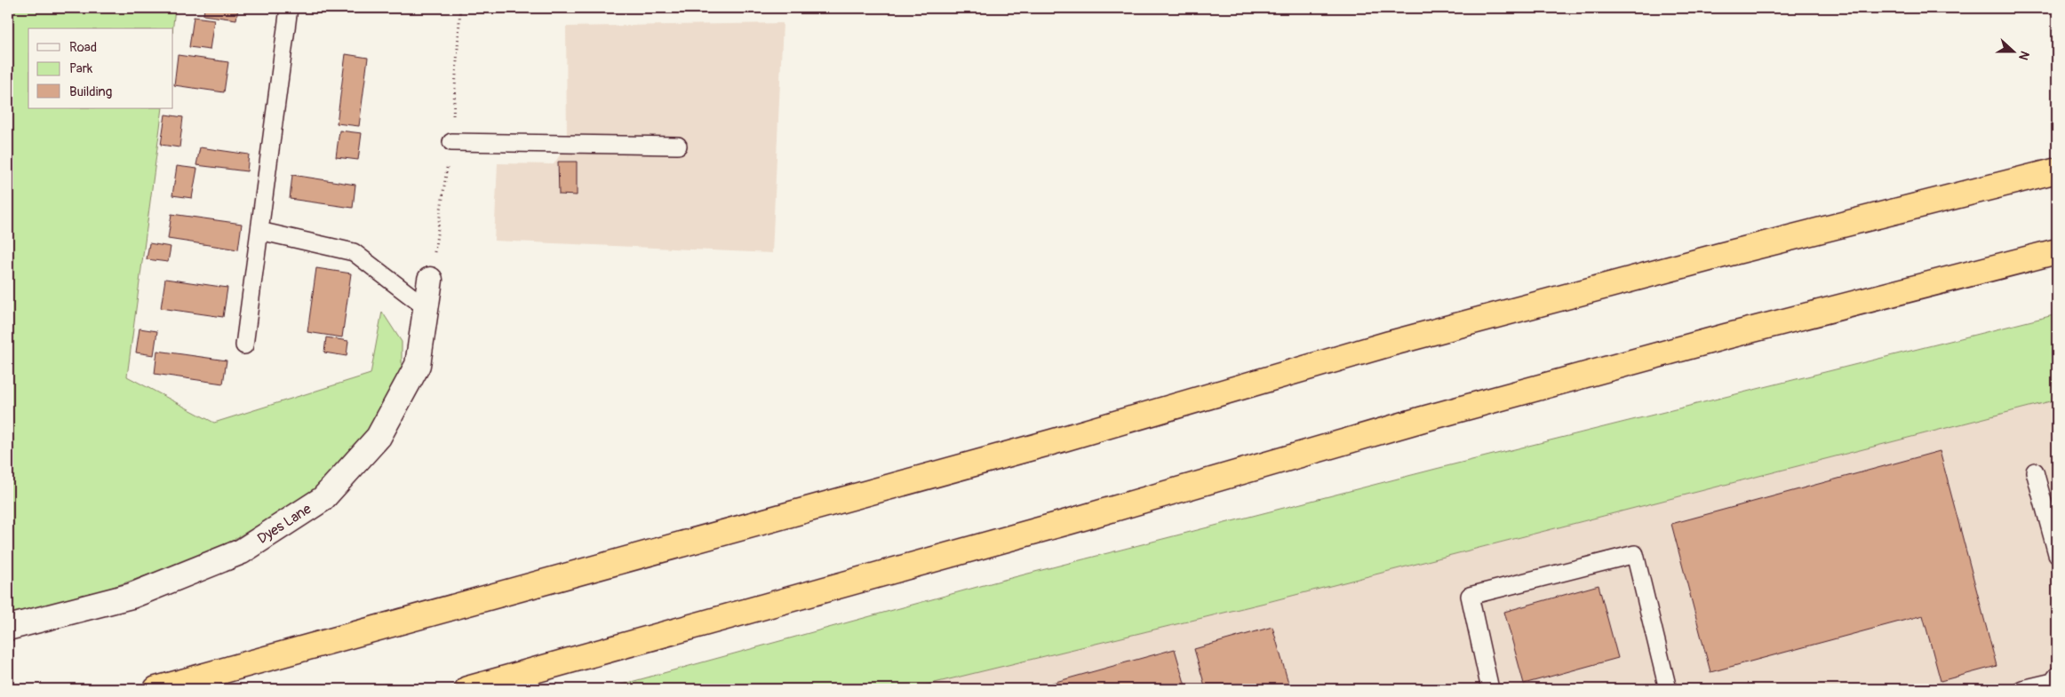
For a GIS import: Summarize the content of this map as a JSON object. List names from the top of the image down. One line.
{"streets":{"street":["Dyes Lane"]},"legend":["Road","Park","Building"],"north":"right"}
